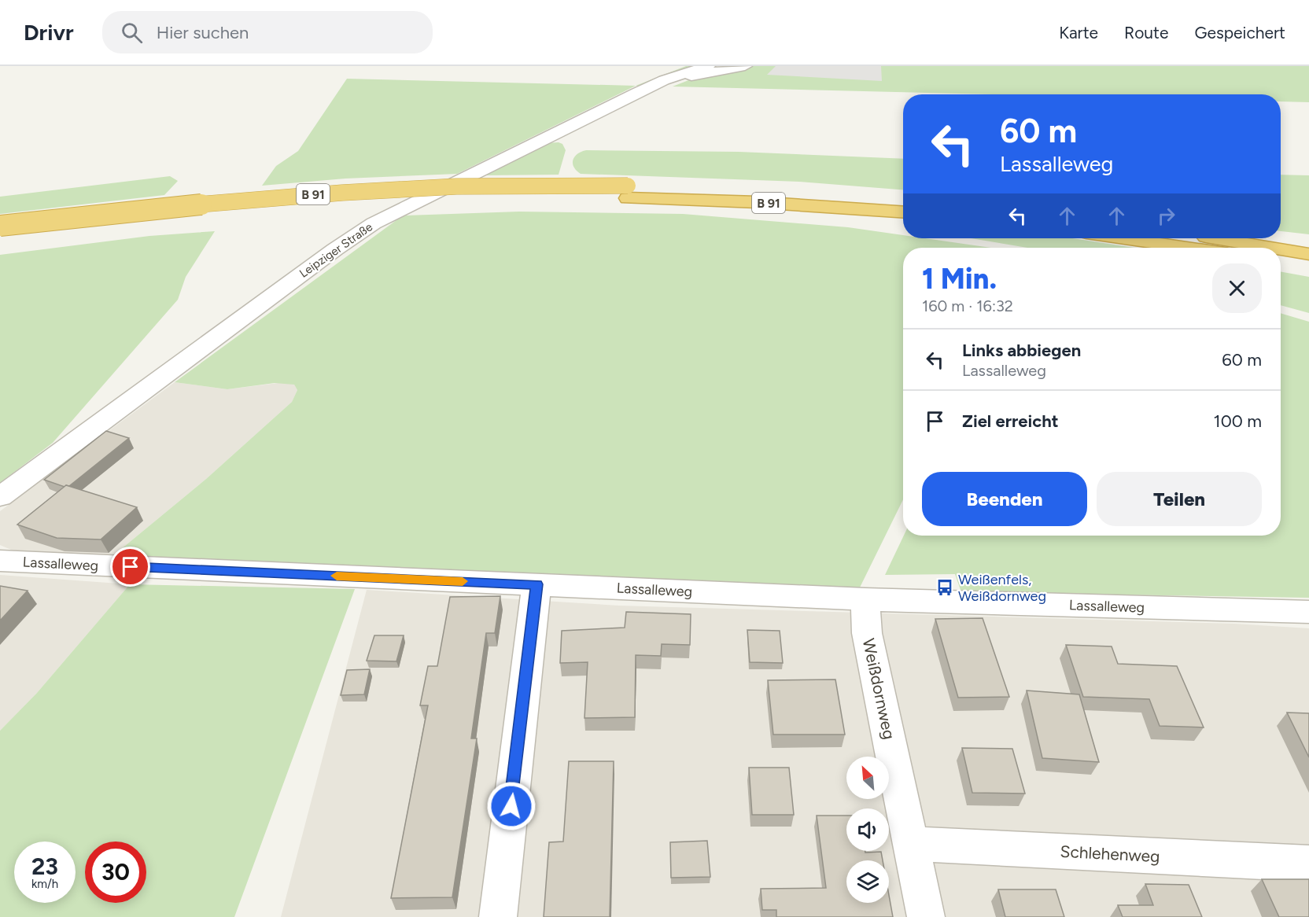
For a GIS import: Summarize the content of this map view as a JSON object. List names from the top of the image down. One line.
{"streets":{"highway":["B 91"],"street":["Leipziger Straße","Lassalleweg","Weißdornweg","Schlehenweg"]},"crossings":[["Lassalleweg","Weißdornweg"],["Weißdornweg","Schlehenweg"]],"places":{"bus stop":["Weißenfels, Weißdornweg"]},"north":"top left","page":{"header":"Drivr","search":"Hier suchen","nav":["Karte","Route","Gespeichert"],"turn":["60 m","Lassalleweg"],"heading":["1 Min.","160 m · 16:32"],"list":[{"name":"Links abbiegen","note":"Lassalleweg","value":"60 m"},{"name":"Ziel erreicht","value":"100 m"}],"buttons":["Beenden","Teilen"],"speed":"23 km/h","limit":"30"}}
